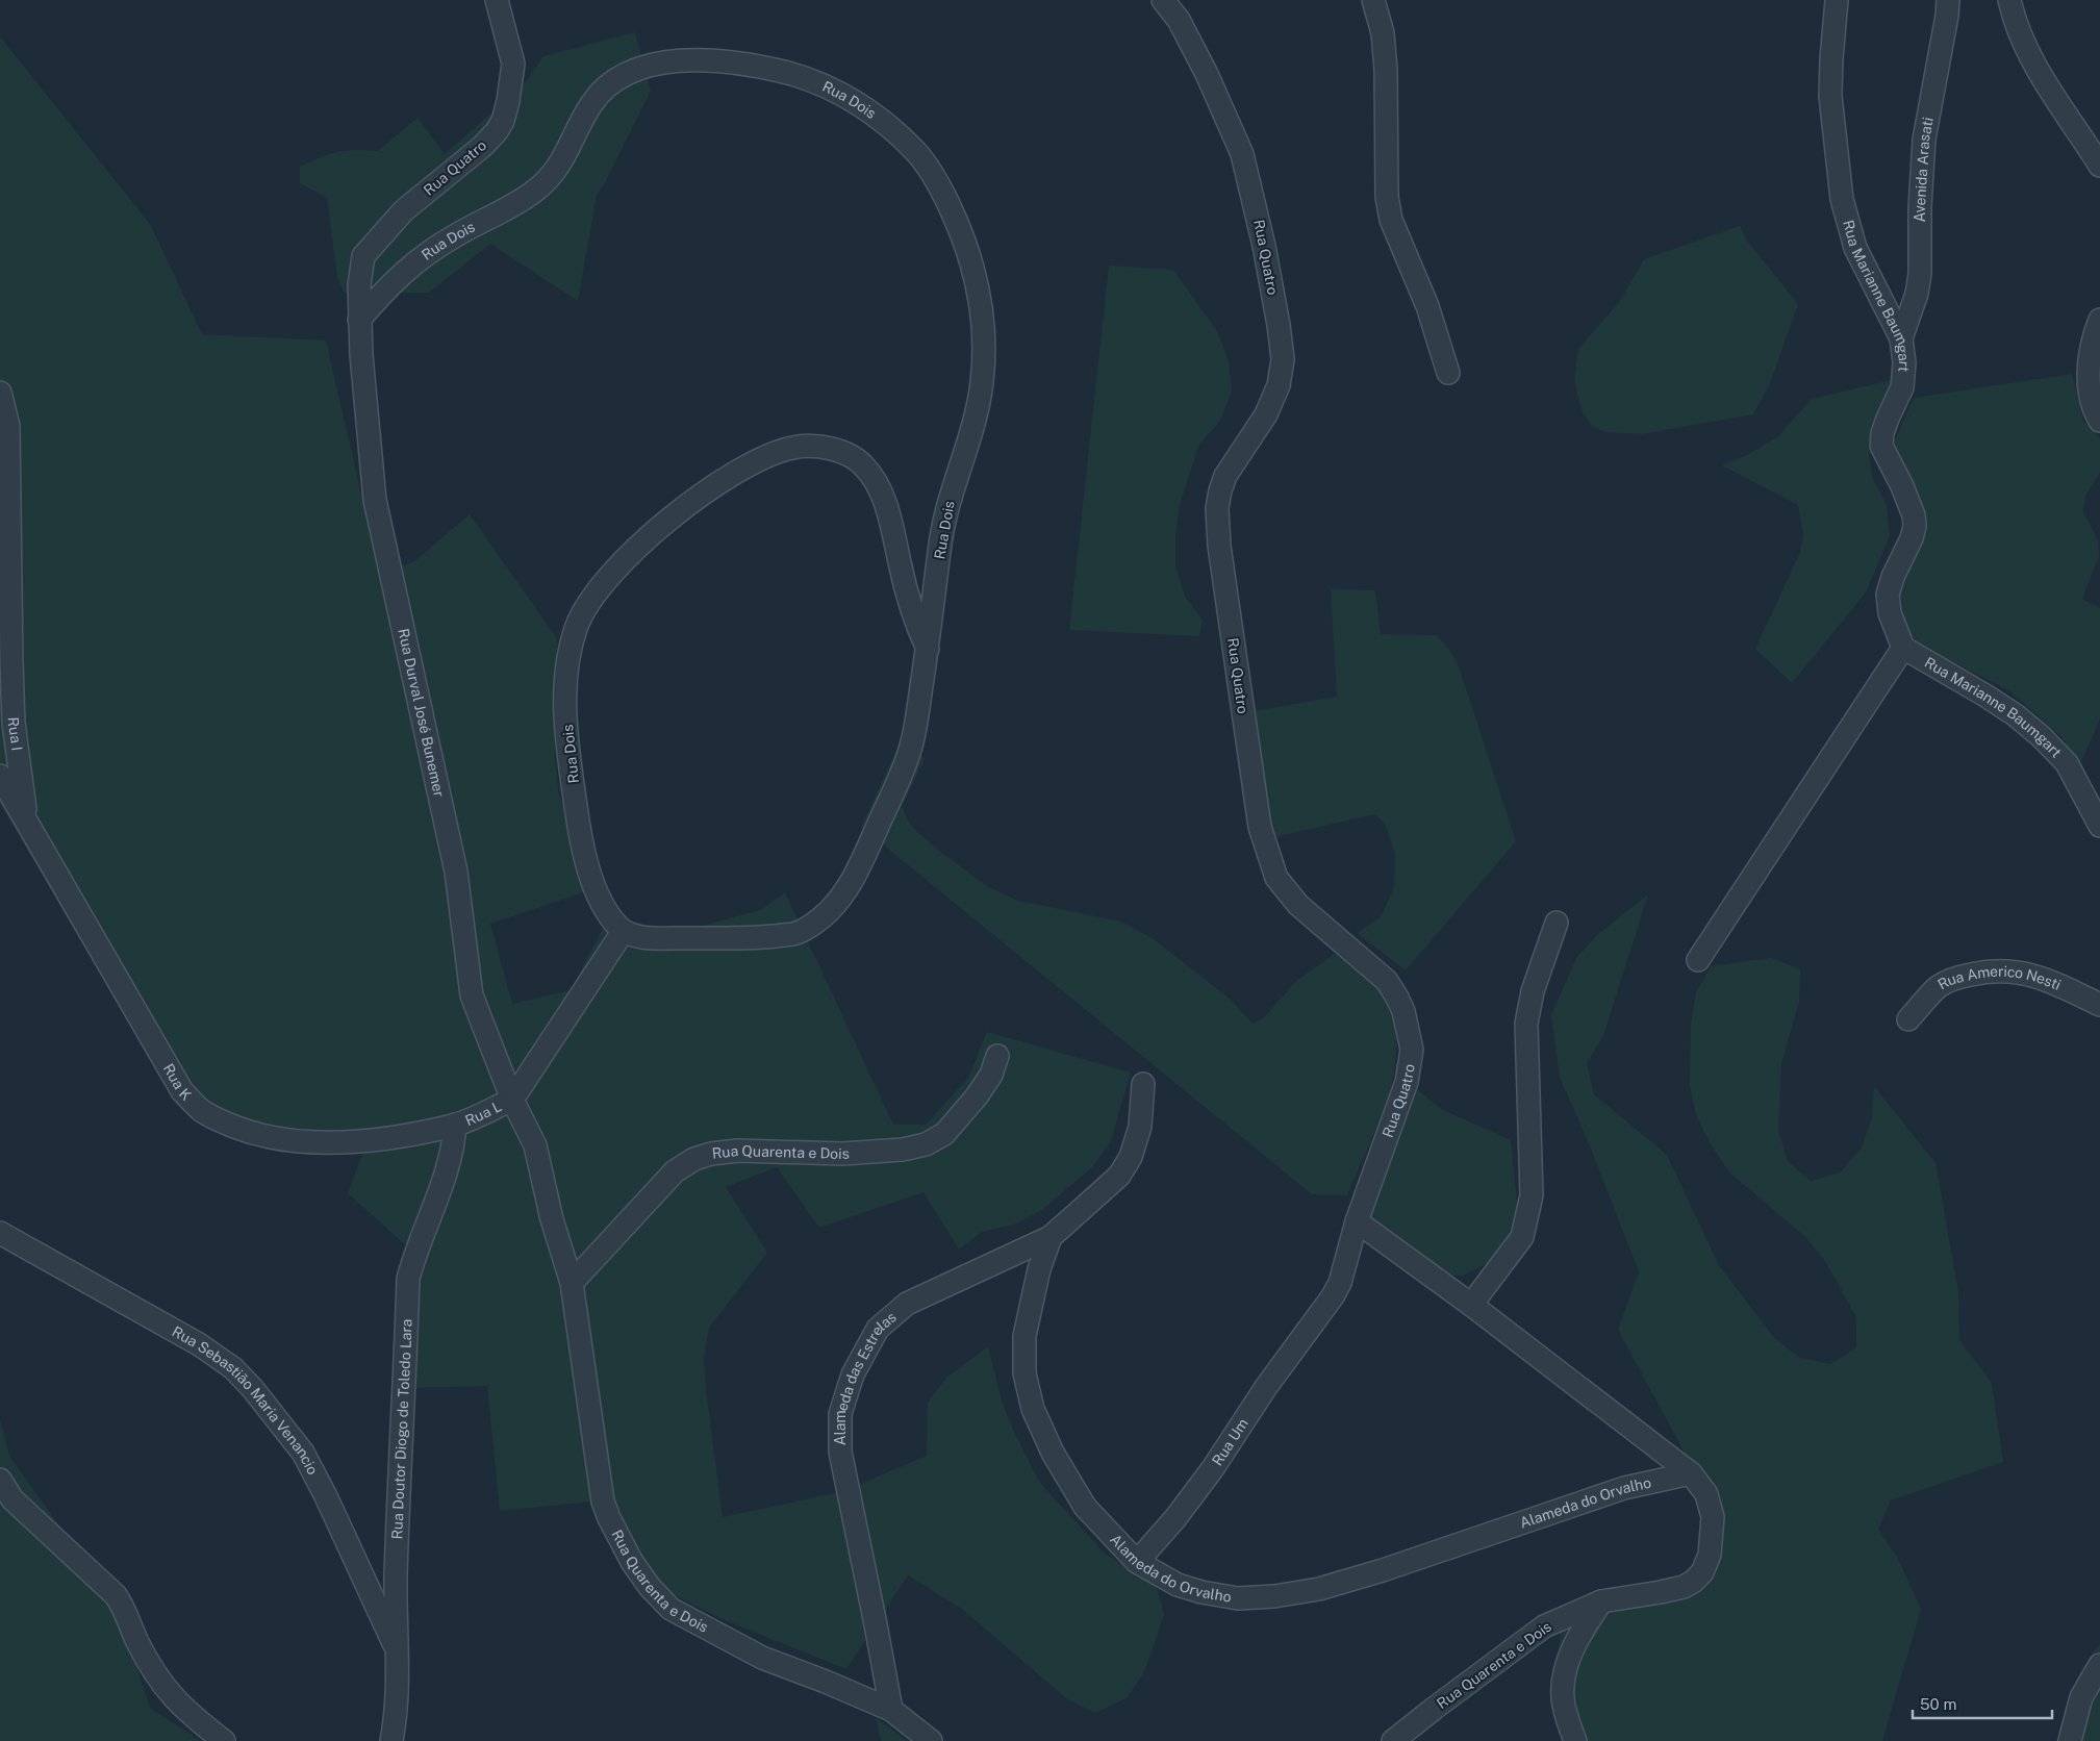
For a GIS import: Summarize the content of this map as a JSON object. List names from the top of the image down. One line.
{"streets":{"street":["Rua Dois","Rua Quatro","Avenida Arasati","Rua Marianne Baumgart","Rua Durval José Bunemer","Rua I","Rua Americo Nesti","Rua K","Rua L","Rua Quarenta e Dois","Alameda das Estrelas","Rua Sebastião Maria Venancio","Rua Doutor Diogo de Toledo Lara","Rua Um","Alameda do Orvalho"]},"crossings":[["Rua Dois","Rua Quatro"],["Rua Dois","Rua Durval José Bunemer"],["Rua Quatro","Rua Durval José Bunemer"],["Rua Quatro","Rua Um"],["Avenida Arasati","Rua Marianne Baumgart"],["Rua Durval José Bunemer","Rua L"],["Rua Durval José Bunemer","Rua Quarenta e Dois"],["Rua I","Rua K"],["Rua K","Rua L"],["Rua K","Rua Doutor Diogo de Toledo Lara"],["Rua L","Rua Quarenta e Dois"],["Rua L","Rua Doutor Diogo de Toledo Lara"],["Rua Quarenta e Dois","Alameda das Estrelas"],["Alameda das Estrelas","Alameda do Orvalho"],["Rua Sebastião Maria Venancio","Rua Doutor Diogo de Toledo Lara"],["Rua Um","Alameda do Orvalho"]],"scale_bar":"50 m"}
